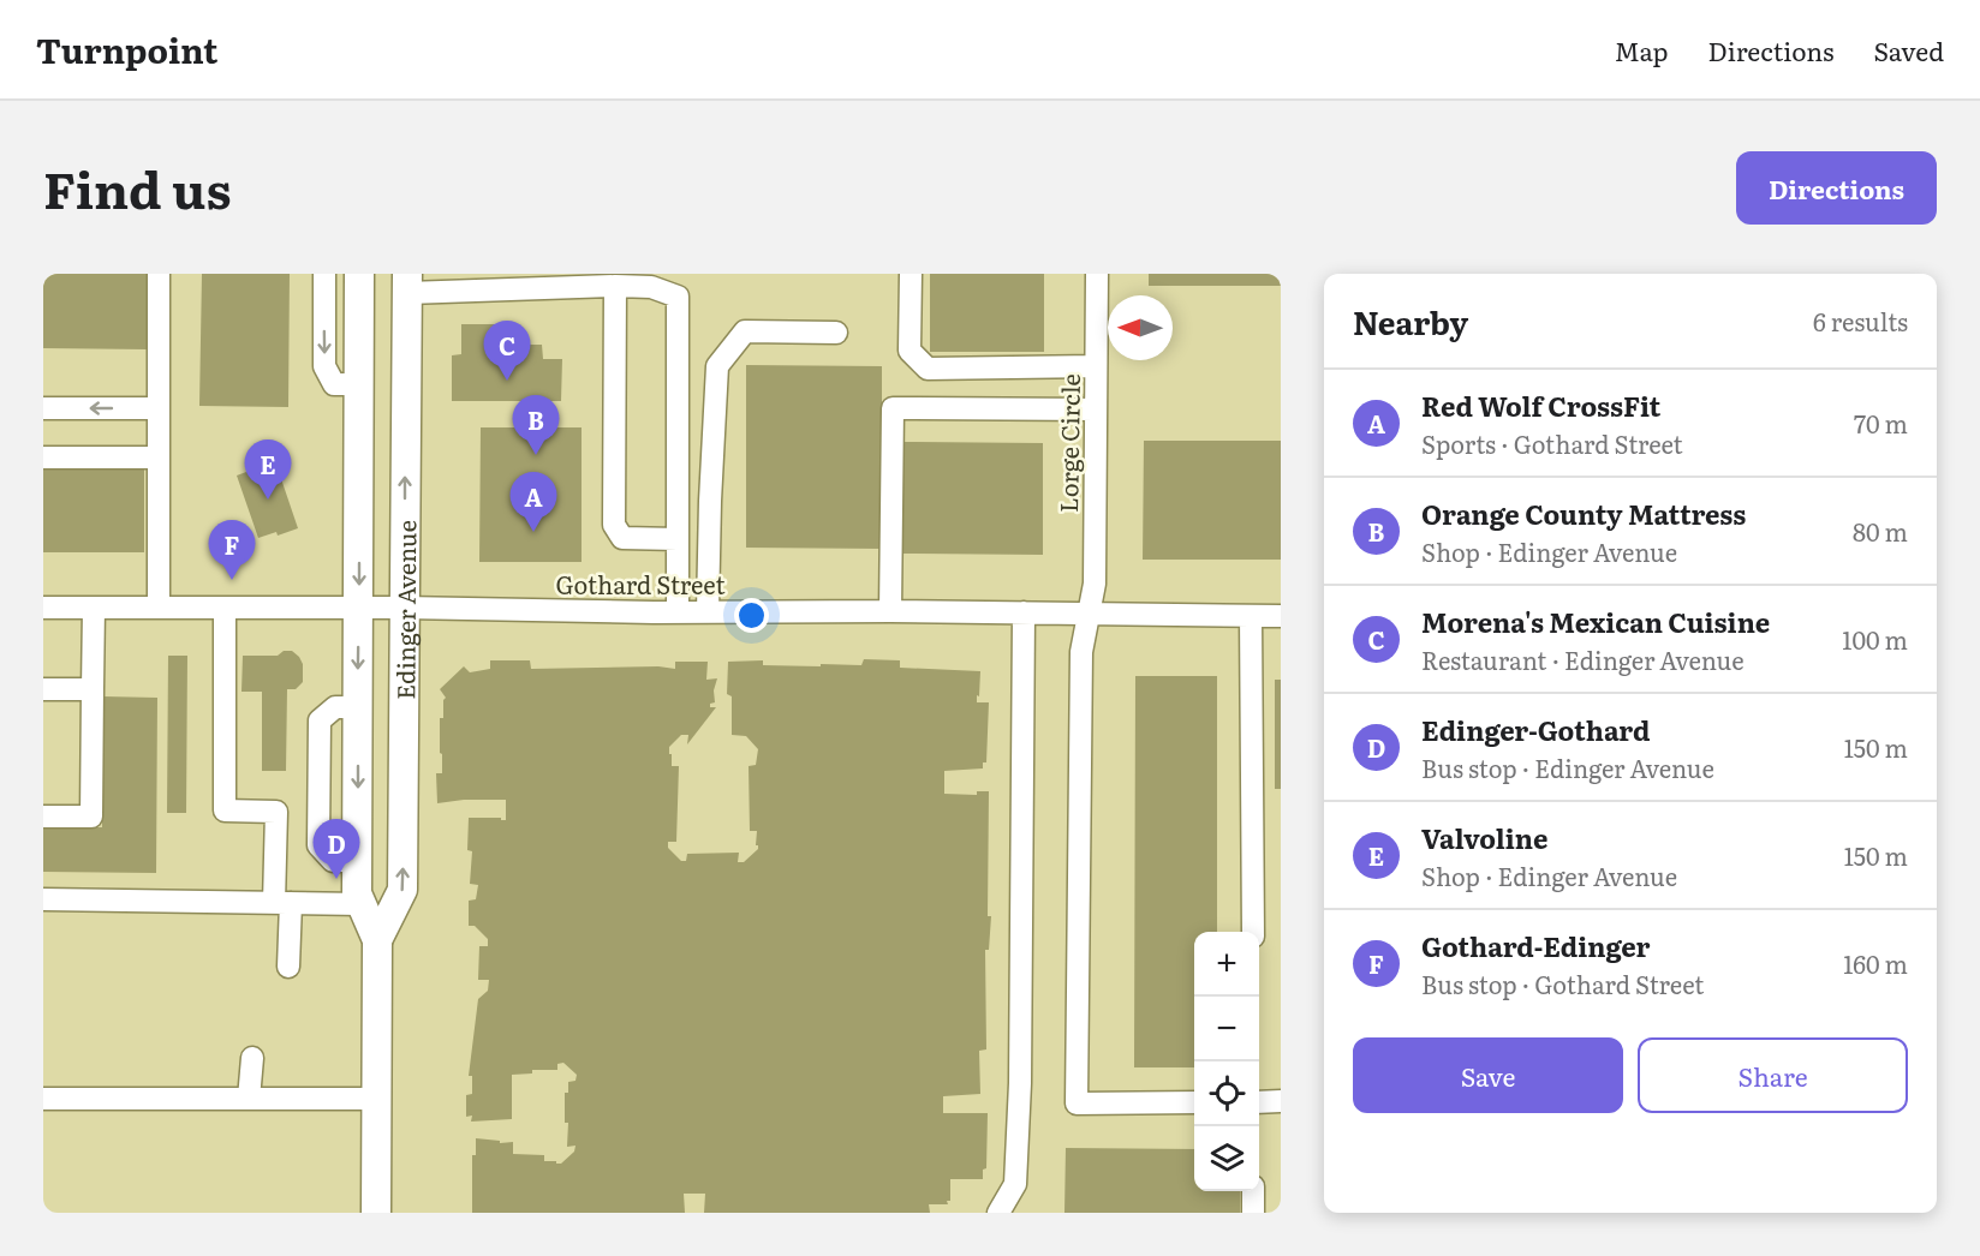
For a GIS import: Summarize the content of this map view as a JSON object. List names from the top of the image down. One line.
{"streets":{"main road":["Edinger Avenue"],"street":["Lorge Circle","Gothard Street"]},"crossings":[["Lorge Circle","Gothard Street"],["Gothard Street","Edinger Avenue"]],"north":"left","page":{"header":"Turnpoint","nav":["Map","Directions","Saved"],"title":"Find us","buttons":["Directions",["Save","Share"]],"heading":["Nearby","6 results"],"pins":["C","B","E","A","F","D"],"list":[{"mark":"A","name":"Red Wolf CrossFit","note":"Sports · Gothard Street","value":"70 m"},{"mark":"B","name":"Orange County Mattress","note":"Shop · Edinger Avenue","value":"80 m"},{"mark":"C","name":"Morena's Mexican Cuisine","note":"Restaurant · Edinger Avenue","value":"100 m"},{"mark":"D","name":"Edinger-Gothard","note":"Bus stop · Edinger Avenue","value":"150 m"},{"mark":"E","name":"Valvoline","note":"Shop · Edinger Avenue","value":"150 m"},{"mark":"F","name":"Gothard-Edinger","note":"Bus stop · Gothard Street","value":"160 m"}],"map_buttons":["+","−"]}}
